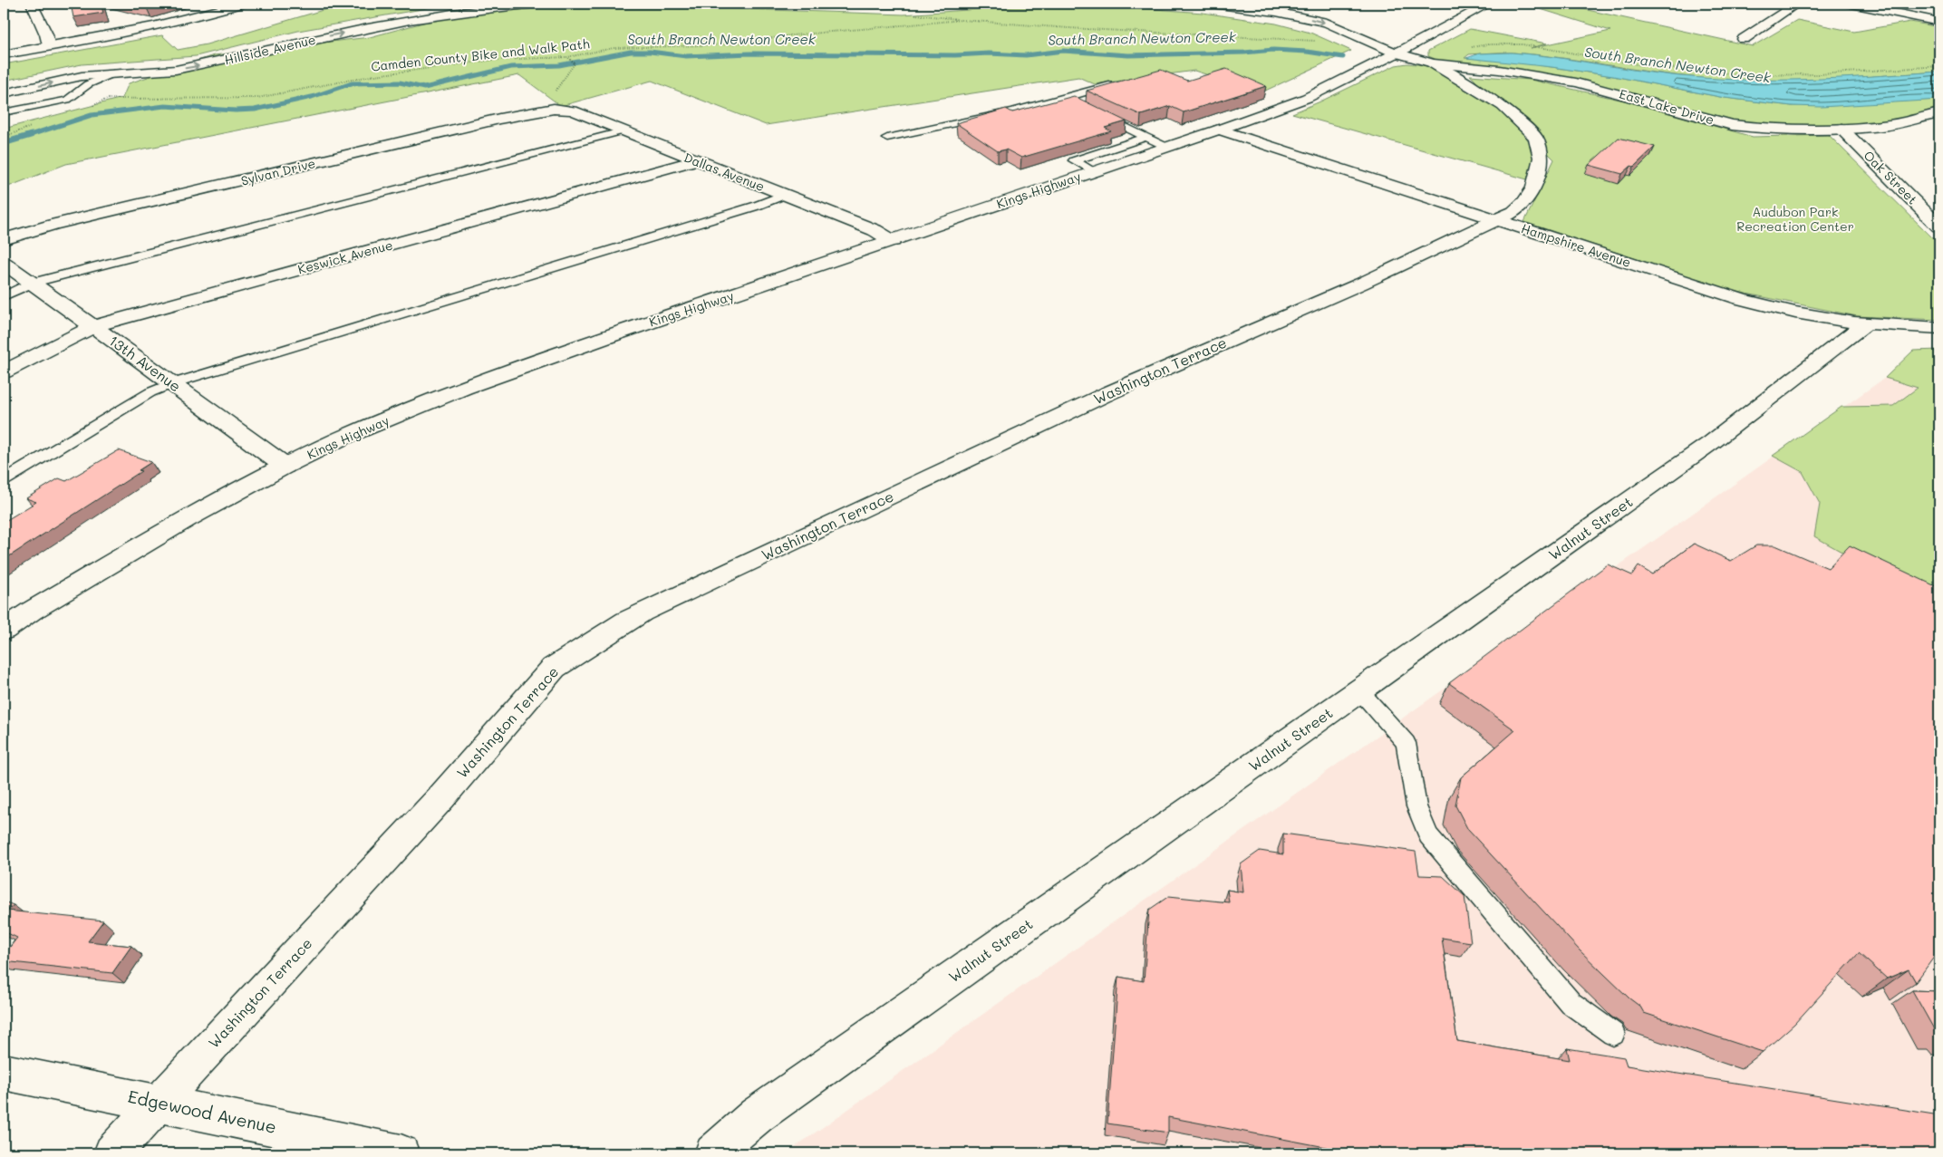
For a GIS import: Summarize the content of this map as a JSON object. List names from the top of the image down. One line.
{"streets":{"street":["Hillside Avenue","East Lake Drive","Sylvan Drive","Dallas Avenue","Oak Street","Kings Highway","Hampshire Avenue","Keswick Avenue","13th Avenue","Washington Terrace","Walnut Street","Edgewood Avenue"],"path":["Camden County Bike and Walk Path"]},"crossings":[["East Lake Drive","Oak Street"],["East Lake Drive","Kings Highway"],["East Lake Drive","Washington Terrace"],["Sylvan Drive","Dallas Avenue"],["Dallas Avenue","Kings Highway"],["Dallas Avenue","Keswick Avenue"],["Kings Highway","Hampshire Avenue"],["Kings Highway","13th Avenue"],["Hampshire Avenue","Washington Terrace"],["Hampshire Avenue","Walnut Street"],["Keswick Avenue","13th Avenue"],["Washington Terrace","Edgewood Avenue"]],"water":["South Branch Newton Creek"],"parks":["Audubon Park Recreation Center"]}
